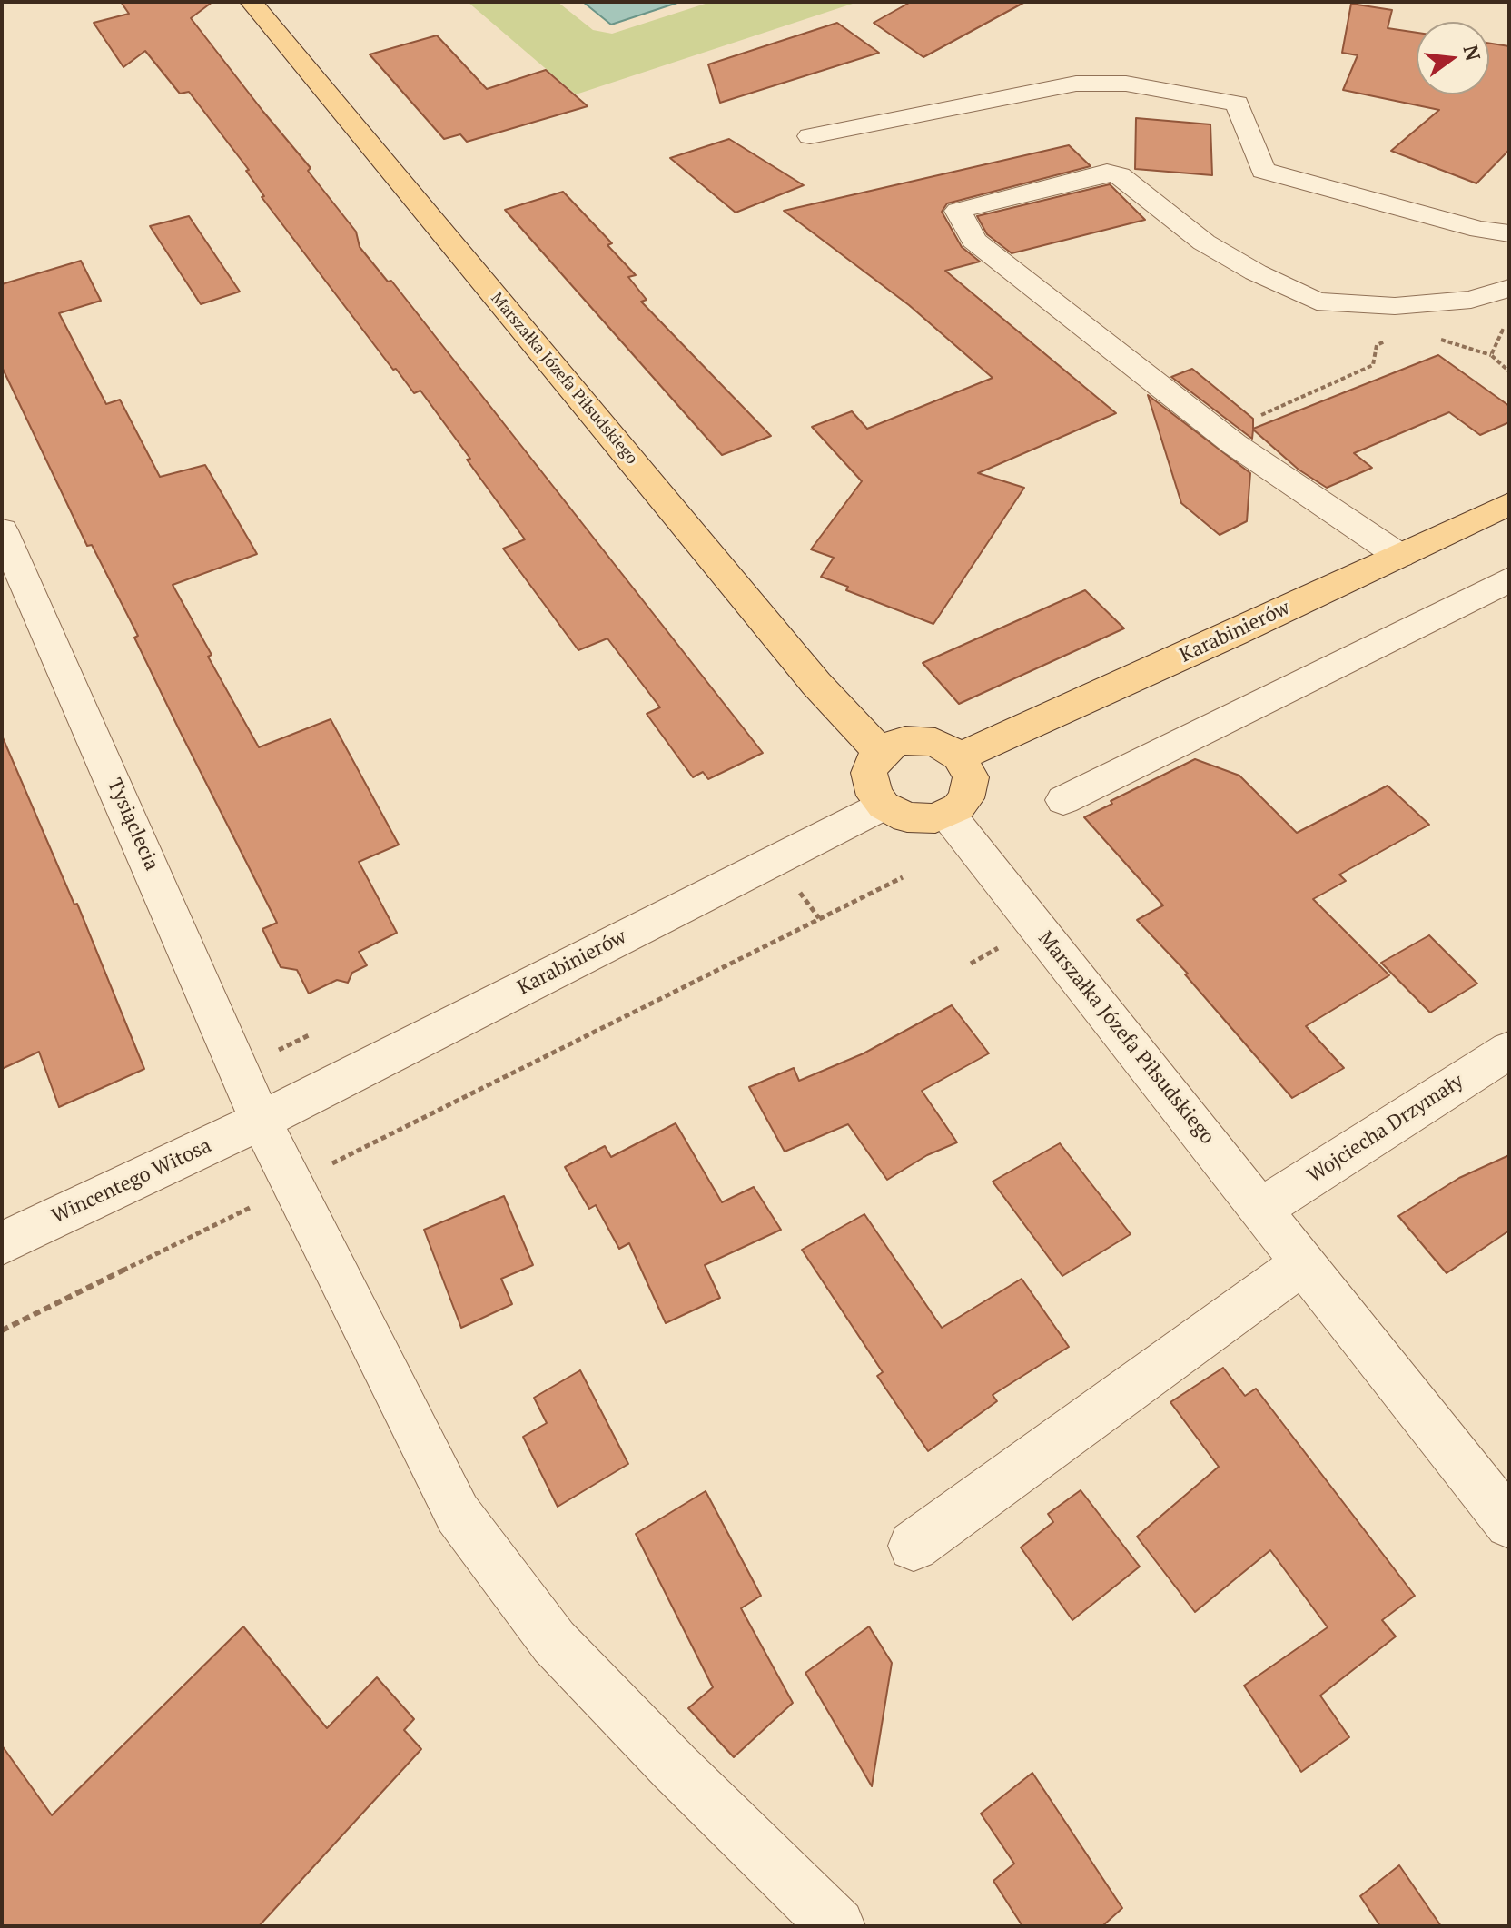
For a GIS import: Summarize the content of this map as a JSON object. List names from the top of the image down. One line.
{"streets":{"main road":["Marszałka Józefa Piłsudskiego","Karabinierów"],"street":["Tysiąclecia","Wojciecha Drzymały","Wincentego Witosa"]},"crossings":[["Marszałka Józefa Piłsudskiego","Karabinierów"],["Marszałka Józefa Piłsudskiego","Wojciecha Drzymały"],["Karabinierów","Tysiąclecia"],["Karabinierów","Wincentego Witosa"],["Tysiąclecia","Wincentego Witosa"]],"north":"right"}
